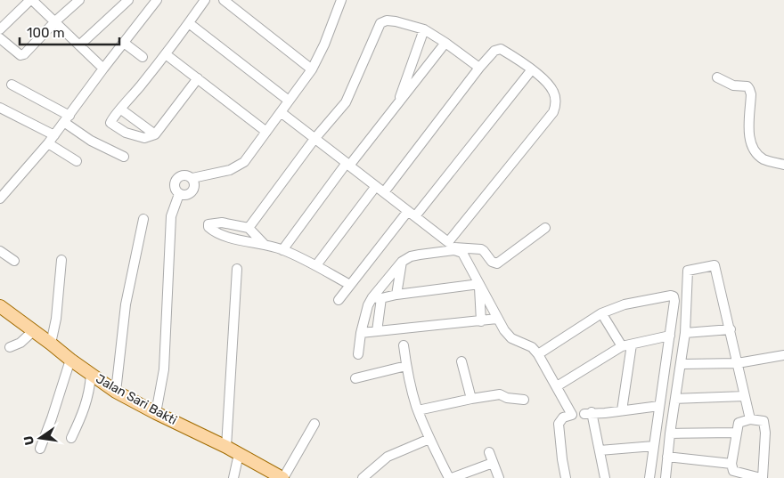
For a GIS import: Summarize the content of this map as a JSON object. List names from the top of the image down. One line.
{"streets":{"main road":["Jalan Sari Bakti"]},"scale_bar":"100 m","north":"left"}
